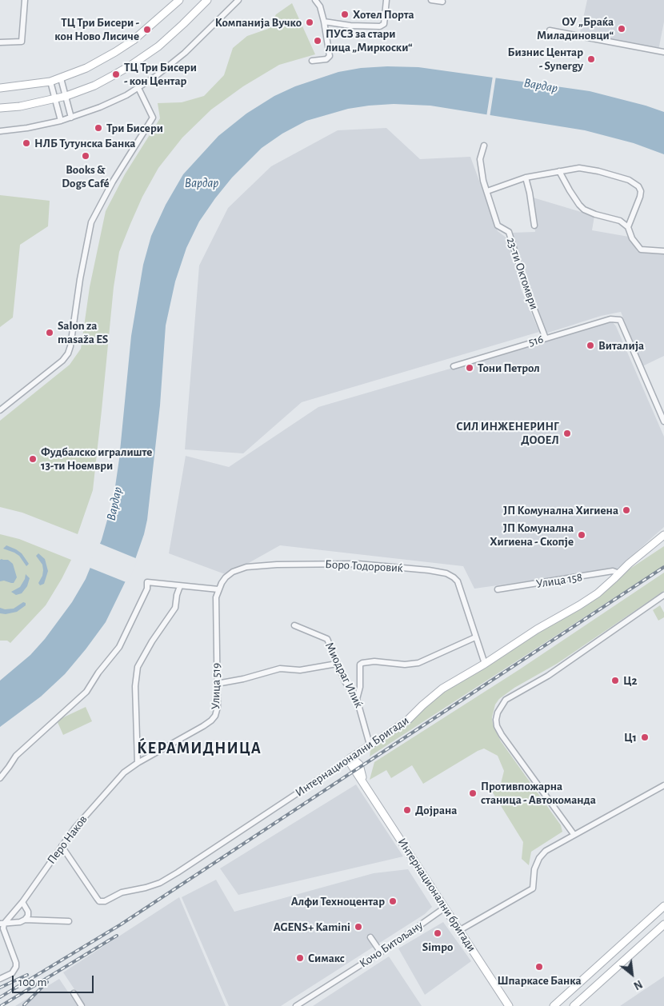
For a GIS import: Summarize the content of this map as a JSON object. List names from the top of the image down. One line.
{"streets":{"street":["23-ти Октомври","516","Боро Тодоровиќ","Улица 158","Миодраг Илиќ","Улица 519","Интернационални Бригади","Перо Наков","Интернационални бригади","Кочо Битољану"]},"crossings":[["23-ти Октомври","516"],["Боро Тодоровиќ","Улица 519"],["Боро Тодоровиќ","Интернационални Бригади"],["Улица 158","Интернационални Бригади"],["Миодраг Илиќ","Интернационални Бригади"],["Улица 519","Перо Наков"],["Интернационални Бригади","Перо Наков"],["Интернационални Бригади","Интернационални бригади"],["Интернационални бригади","Кочо Битољану"]],"districts":["ЌЕРАМИДНИЦА"],"water":["Вардар"],"places":["Хотел Порта","Компанија Вучко","ОУ „Браќа Миладиновци“","ТЦ Три Бисери - кон Ново Лисиче","ПУСЗ за стари лица „Миркоски“","Бизнис Центар - Synergy","ТЦ Три Бисери - кон Центар","Три Бисери","НЛБ Тутунска Банка","Books & Dogs Café","Salon za masaža ES","Виталија","Тони Петрол","СИЛ ИНЖЕНЕРИНГ ДООЕЛ","Фудбалско игралиште 13-ти Ноември","ЈП Комунална Хигиена","ЈП Комунална Хигиена - Скопје","Ц2","Ц1","Противпожарна станица - Автокоманда","Дојрана","Алфи Техноцентар","AGENS+ Kamini","Simpo","Симакс","Шпаркасе Банка"],"scale_bar":"100 m","north":"bottom right"}
